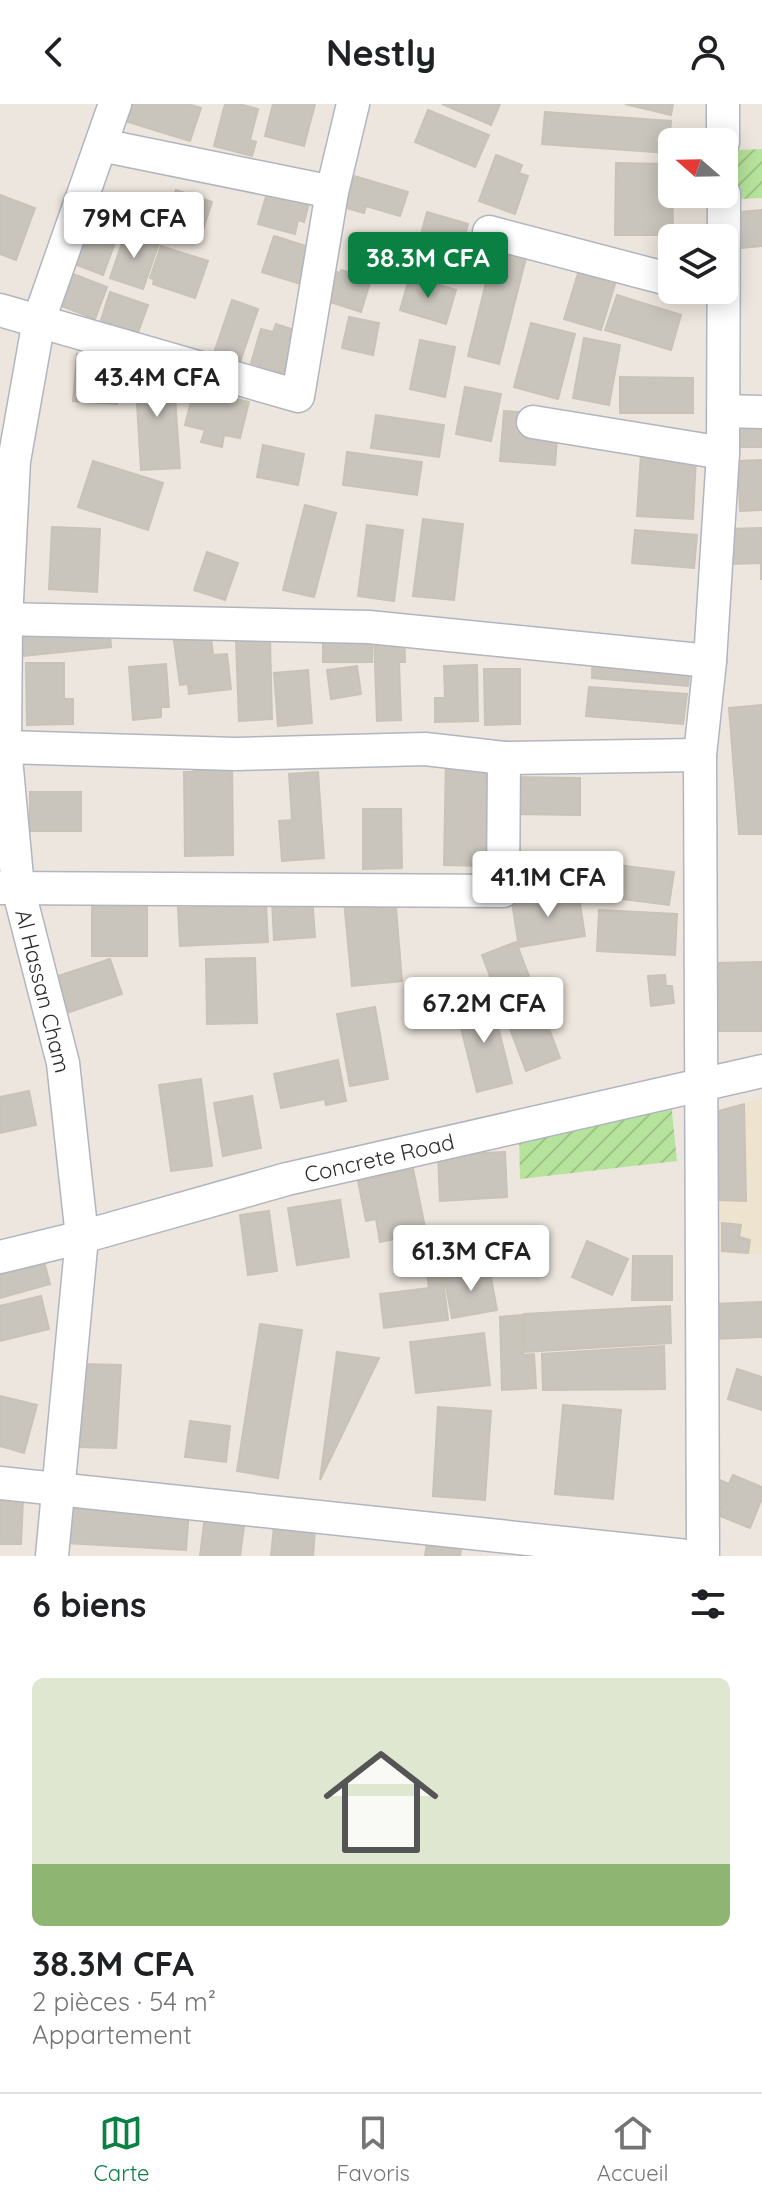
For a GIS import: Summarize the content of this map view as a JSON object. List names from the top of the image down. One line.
{"streets":{"street":["Al Hassan Cham","Concrete Road"]},"crossings":[["Al Hassan Cham","Concrete Road"]],"north":"left","page":{"header":"Nestly","price":["79M CFA","38.3M CFA","43.4M CFA","41.1M CFA","67.2M CFA","61.3M CFA"],"heading":"6 biens","list":[{"name":"38.3M CFA","note":"2 pièces · 54 m² · Appartement"}],"tabs":["Carte","Favoris","Accueil"]}}
